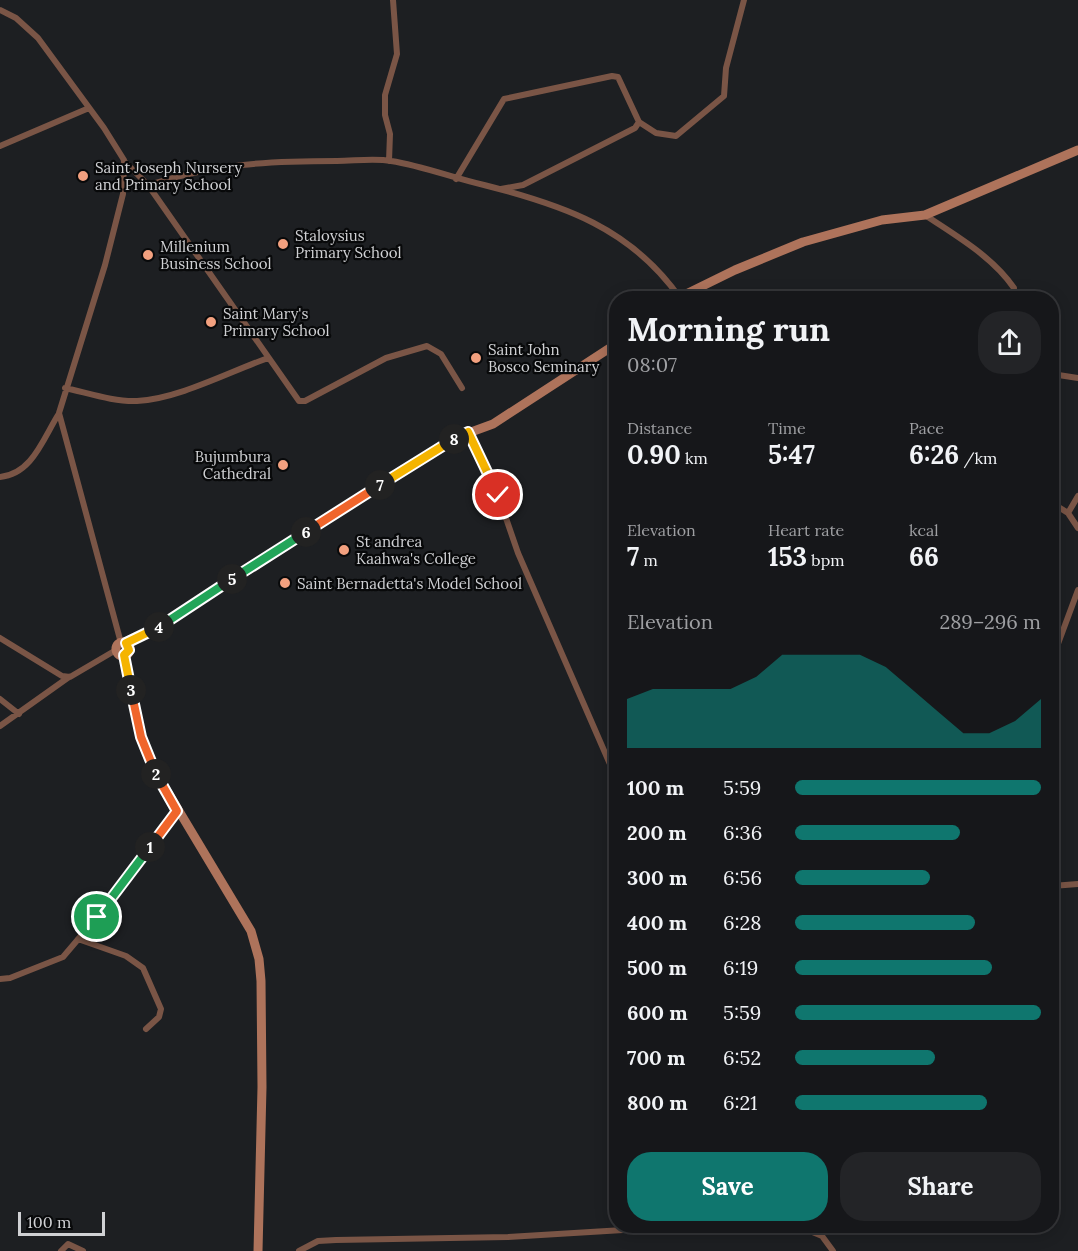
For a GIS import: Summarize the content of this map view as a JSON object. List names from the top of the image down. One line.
{"places":["Saint Joseph Nursery and Primary School","Staloysius Primary School","Millenium Business School","Saint Mary's Primary School","Saint John Bosco Seminary","Bujumbura Cathedral","St andrea Kaahwa's College","Saint Bernadetta's Model School"],"scale_bar":"100 m","page":{"heading":["Morning run","08:07"],"stats":[["Distance","0.90 km"],["Time","5:47"],["Pace","6:26 /km"],["Elevation","7 m"],["Heart rate","153 bpm"],["kcal","66"]],"pins":["8","7","6","5","4","3","2","1"],"chart":["Elevation","289–296 m"],"list":[{"name":"100 m","note":"5:59"},{"name":"200 m","note":"6:36"},{"name":"300 m","note":"6:56"},{"name":"400 m","note":"6:28"},{"name":"500 m","note":"6:19"},{"name":"600 m","note":"5:59"},{"name":"700 m","note":"6:52"},{"name":"800 m","note":"6:21"}],"buttons":["Save","Share"],"scale":"100 m"}}
